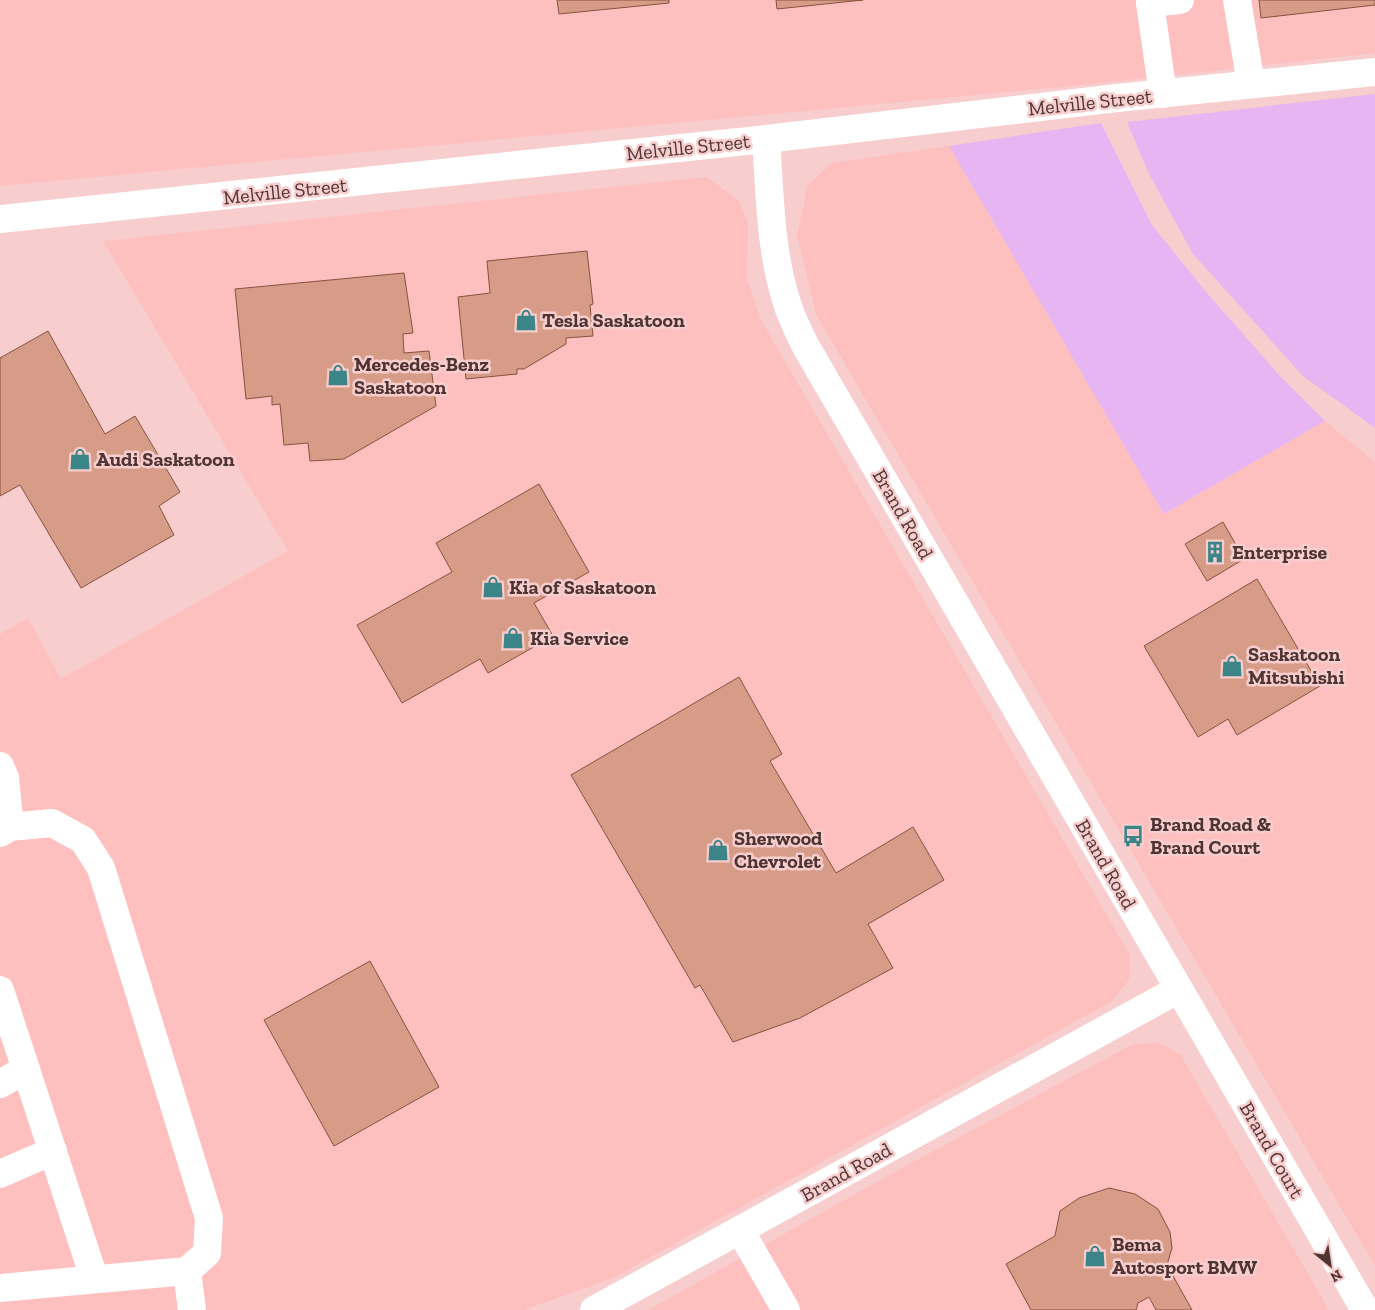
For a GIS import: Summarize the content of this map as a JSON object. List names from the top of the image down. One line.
{"streets":{"street":["Melville Street","Brand Road","Brand Court"]},"crossings":[["Melville Street","Brand Road"],["Brand Road","Brand Court"]],"places":{"shop":["Tesla Saskatoon","Mercedes-Benz Saskatoon","Audi Saskatoon","Kia of Saskatoon","Kia Service","Saskatoon Mitsubishi","Sherwood Chevrolet","Bema Autosport BMW"],"building":["Enterprise"],"bus stop":["Brand Road & Brand Court"]},"north":"bottom right"}
